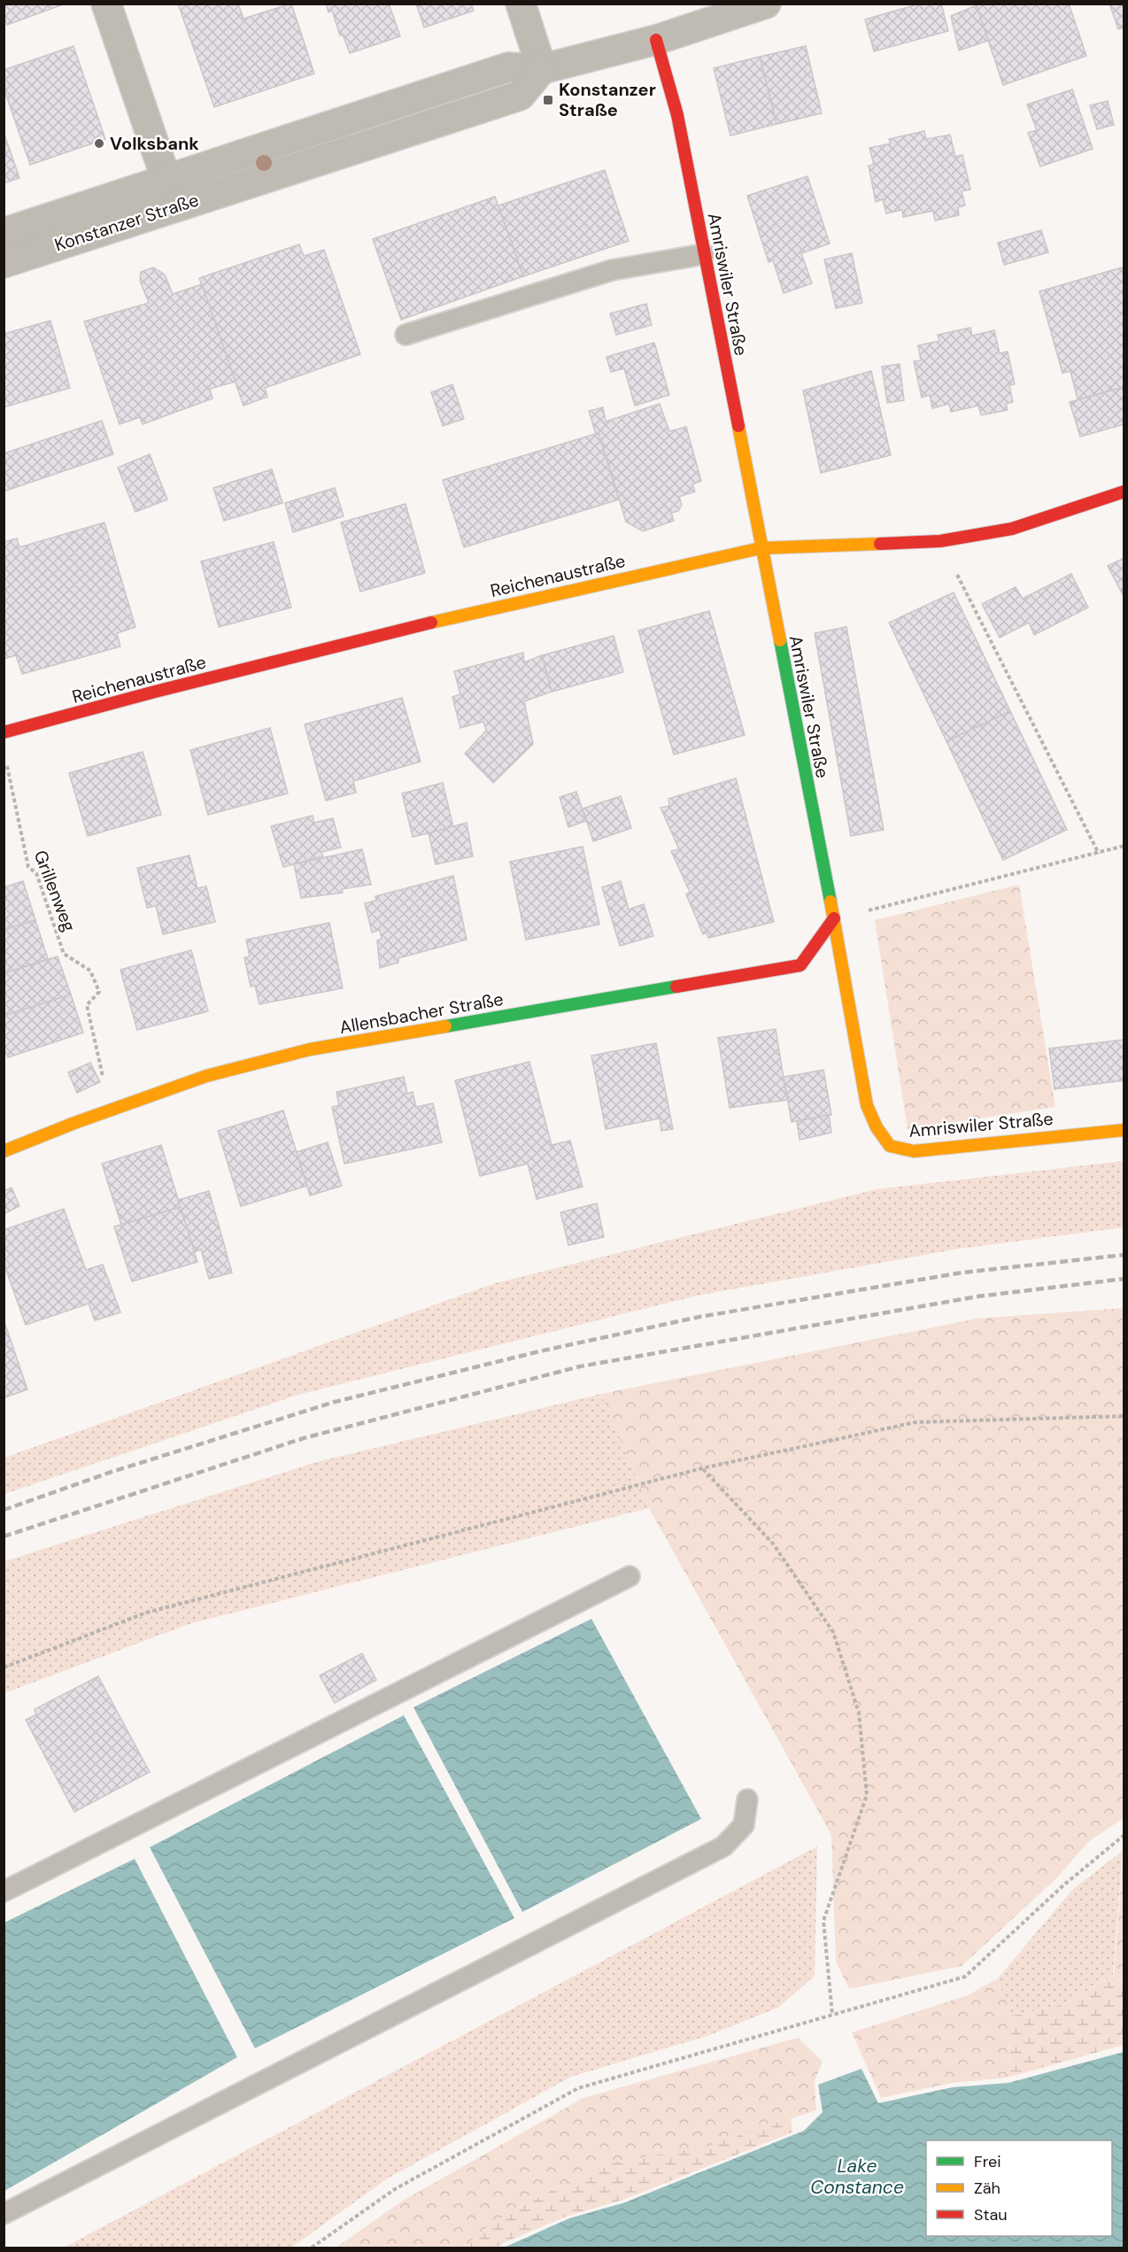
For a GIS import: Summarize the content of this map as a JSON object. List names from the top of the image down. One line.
{"streets":{"street":["Konstanzer Straße","Amriswiler Straße","Reichenaustraße","Allensbacher Straße"],"path":["Grillenweg"]},"crossings":[["Konstanzer Straße","Amriswiler Straße"],["Amriswiler Straße","Reichenaustraße"],["Amriswiler Straße","Allensbacher Straße"]],"water":["Lake Constance"],"places":{"transit":["Konstanzer Straße"],"other":["Volksbank"]},"legend":["Frei","Zäh","Stau"]}
